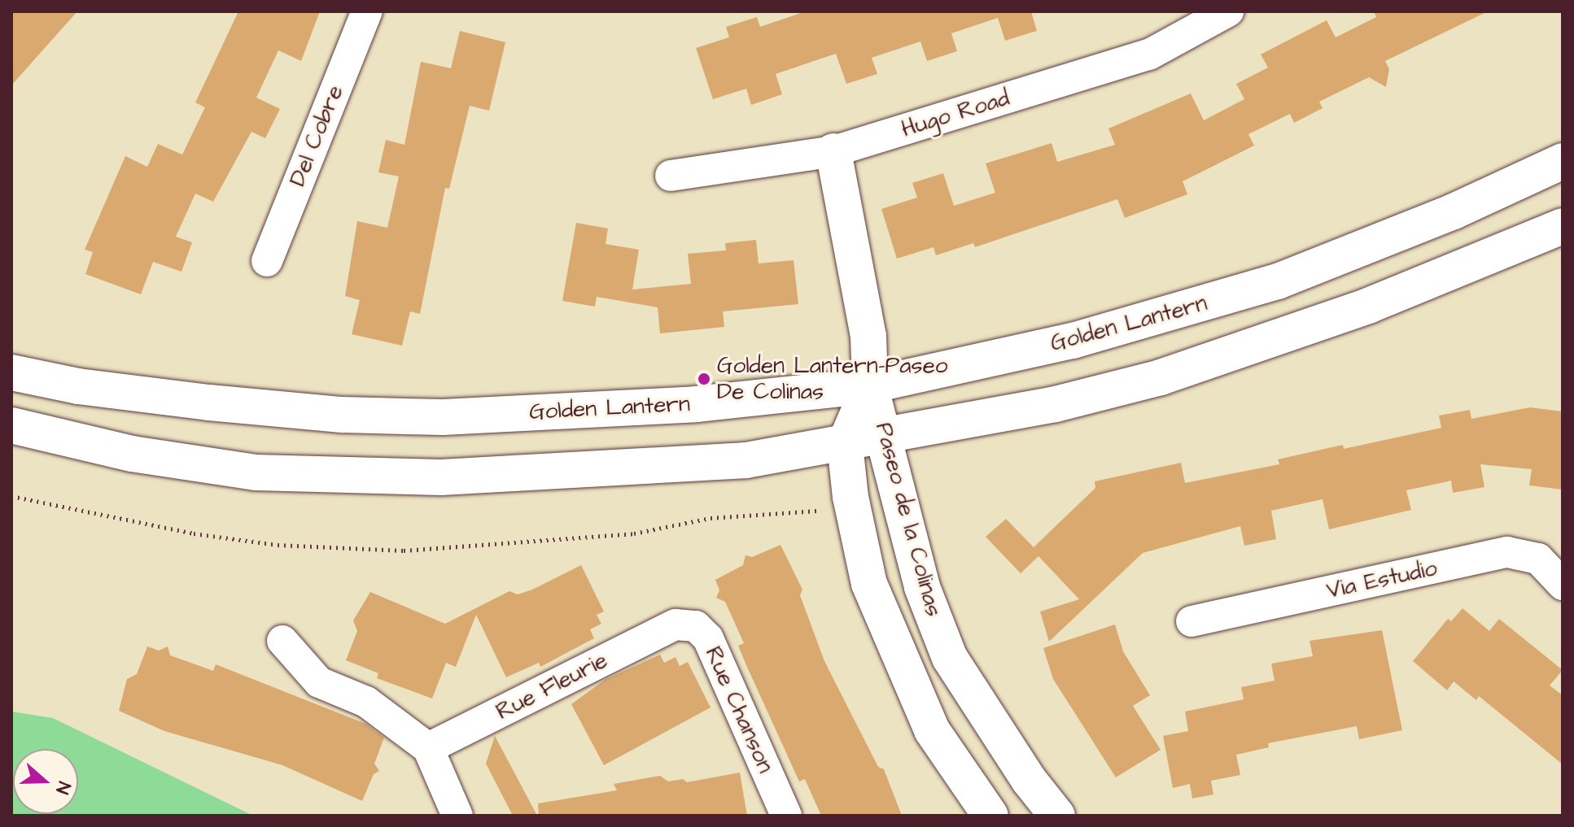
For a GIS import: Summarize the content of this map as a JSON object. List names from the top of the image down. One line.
{"streets":{"main road":["Golden Lantern","Paseo de la Colinas"],"street":["Hugo Road","Del Cobre","Via Estudio","Rue Fleurie","Rue Chanson"]},"crossings":[["Hugo Road","Paseo de la Colinas"],["Golden Lantern","Paseo de la Colinas"],["Rue Fleurie","Rue Chanson"]],"places":["Golden Lantern-Paseo De Colinas"],"north":"right"}
